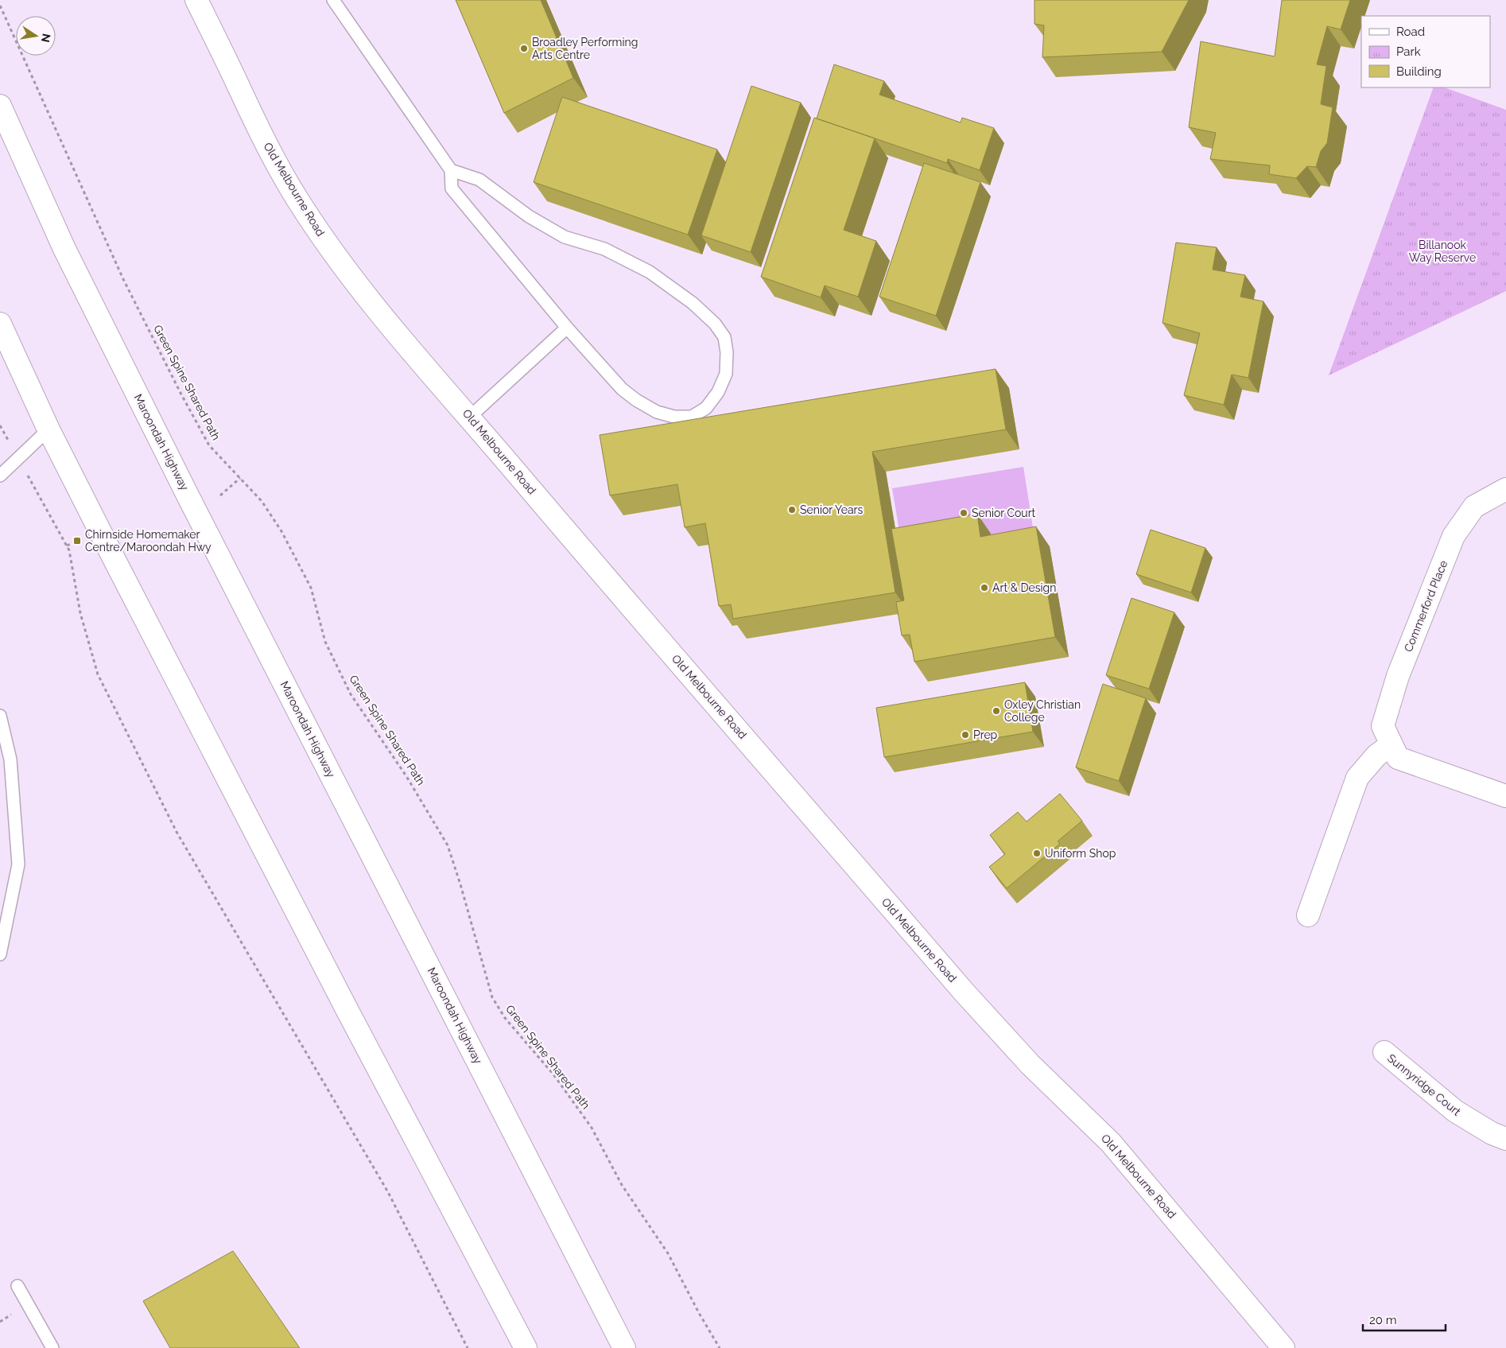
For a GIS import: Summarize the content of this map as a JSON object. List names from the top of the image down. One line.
{"streets":{"main road":["Old Melbourne Road","Maroondah Highway","Commerford Place","Sunnyridge Court"],"path":["Green Spine Shared Path"]},"parks":["Billanook Way Reserve"],"places":{"other":["Broadley Performing Arts Centre","Senior Years","Senior Court","Art & Design","Oxley Christian College","Prep","Uniform Shop"],"transit":["Chirnside Homemaker Centre/Maroondah Hwy"]},"legend":["Road","Park","Building"],"scale_bar":"20 m","north":"right"}
